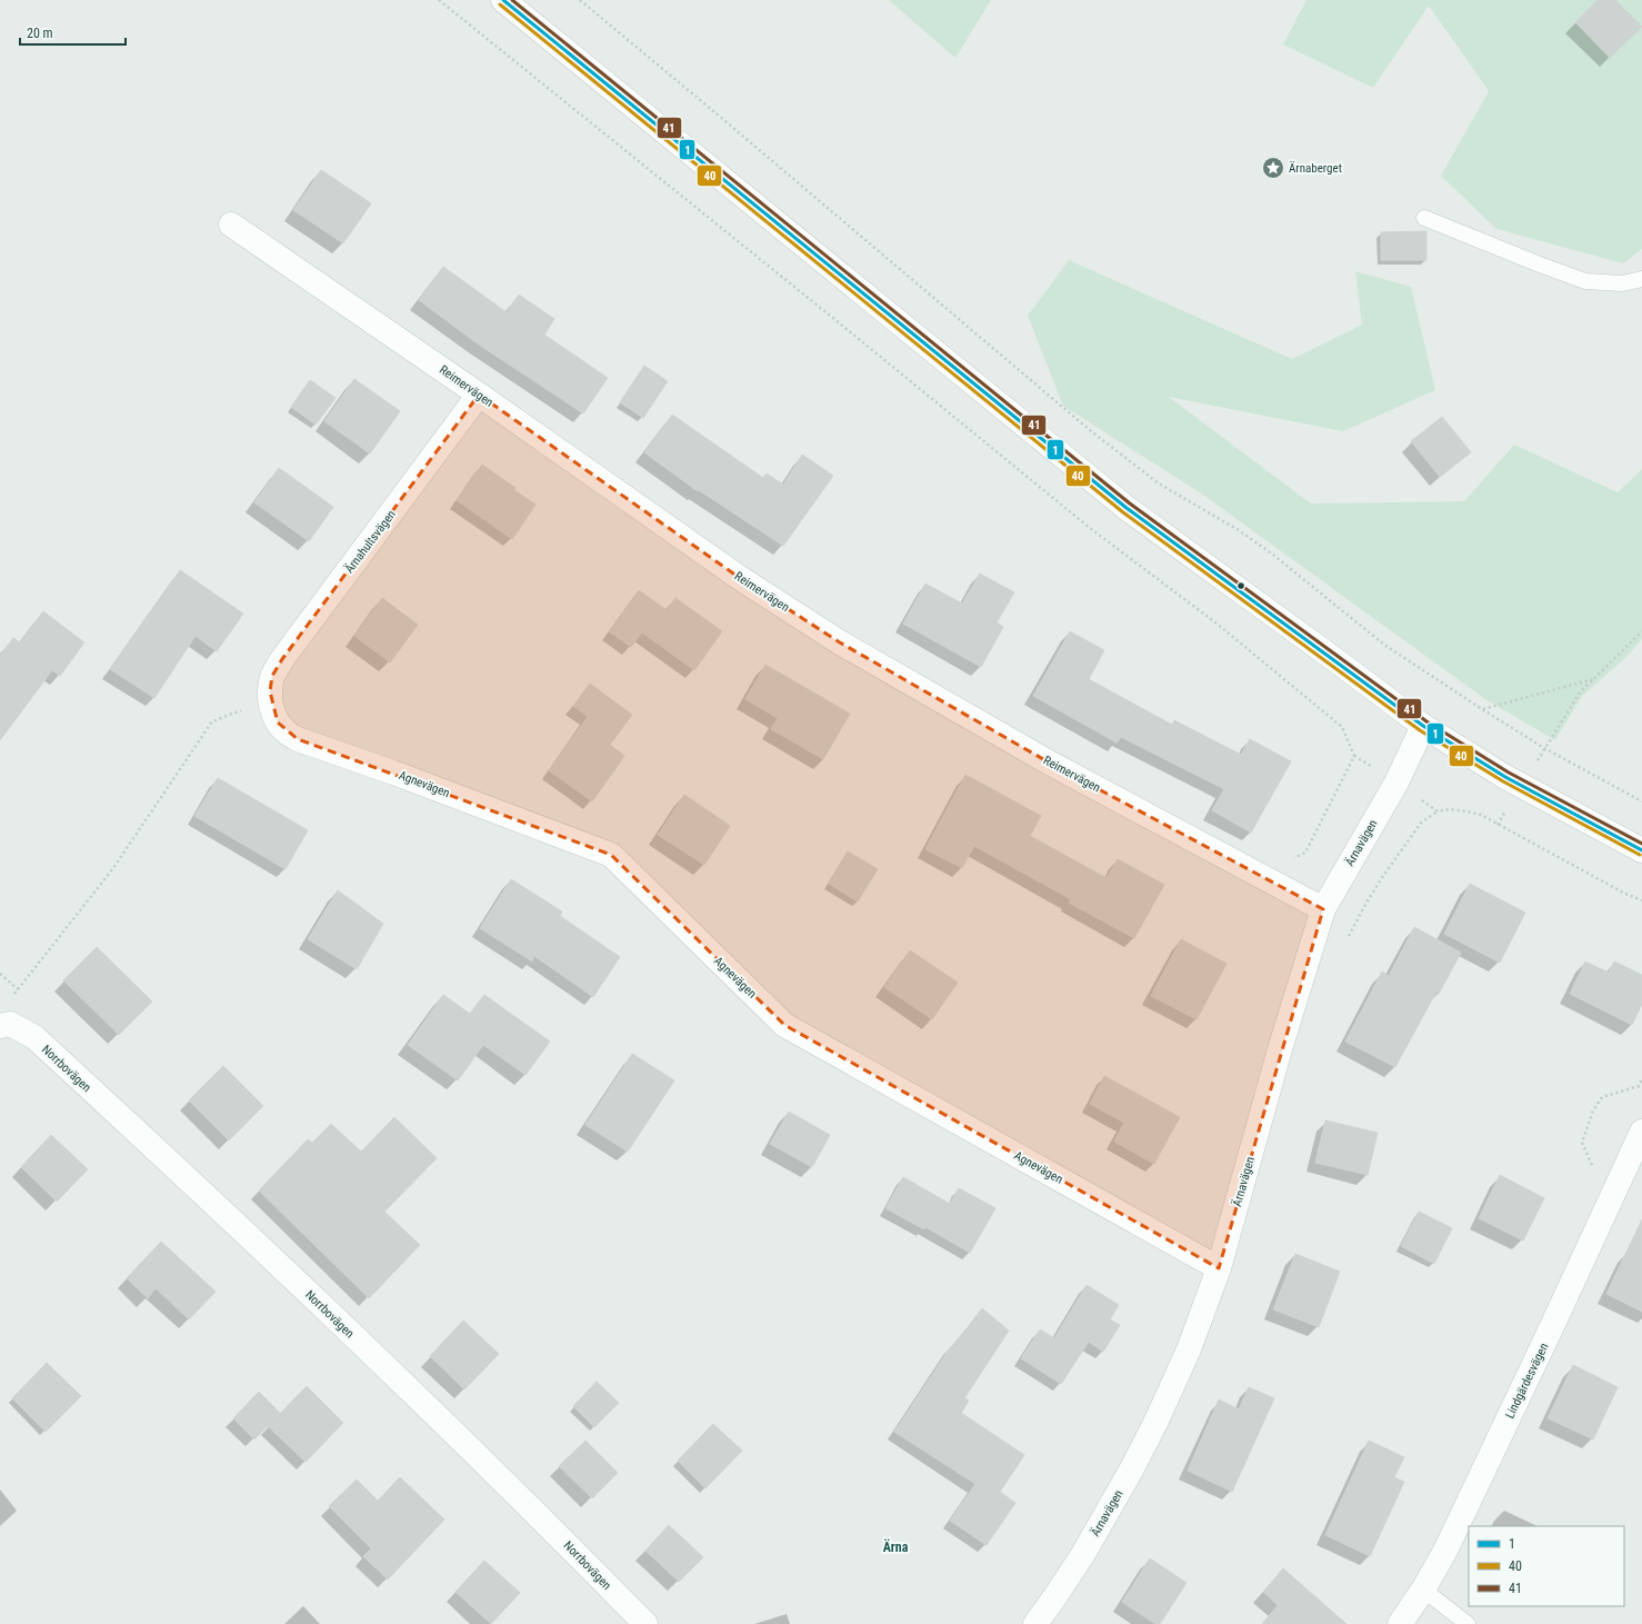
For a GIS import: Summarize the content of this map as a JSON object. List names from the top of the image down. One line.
{"streets":{"street":["Reimervägen","Ärnahultsvägen","Agnevägen","Ärnavägen","Norrbovägen","Lindgärdesvägen"]},"crossings":[["Reimervägen","Ärnahultsvägen"],["Reimervägen","Ärnavägen"],["Ärnahultsvägen","Agnevägen"],["Agnevägen","Ärnavägen"]],"districts":["Ärna"],"places":{"place":["Ärnaberget"]},"lines":["transit line 1","transit line 41","transit line 40"],"legend":["1","40","41"],"scale_bar":"20 m"}
